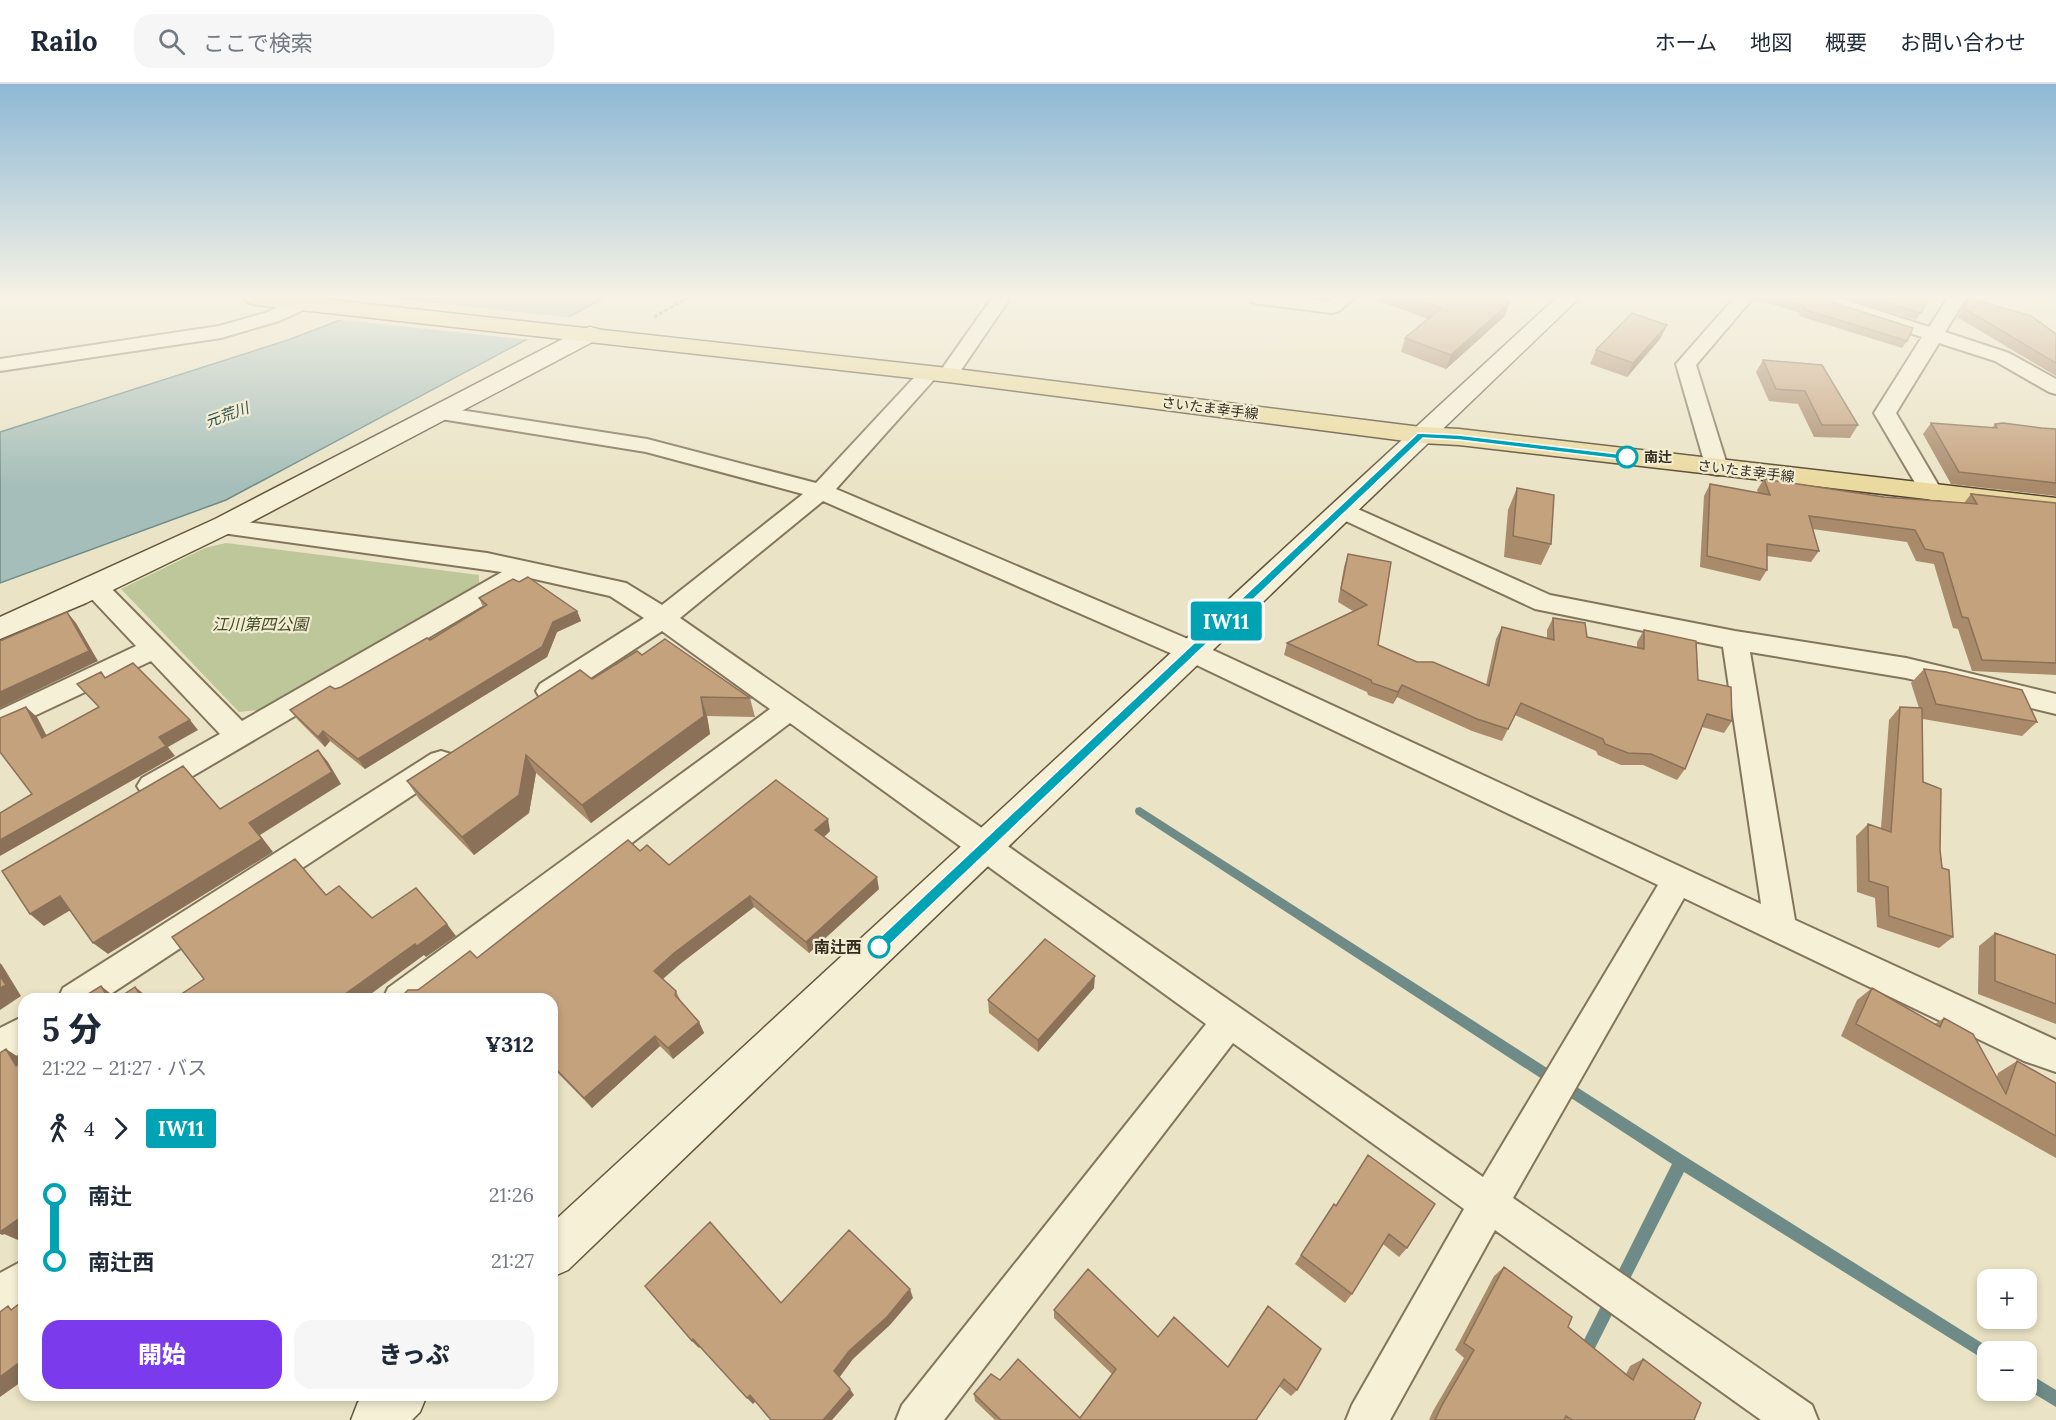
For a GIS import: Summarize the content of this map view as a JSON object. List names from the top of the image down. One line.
{"streets":{"main road":["さいたま幸手線"]},"water":["元荒川"],"parks":["江川第四公園"],"places":["南辻","南辻西"],"lines":["bus line IW11"],"page":{"header":"Railo","search":"ここで検索","nav":["ホーム","地図","概要","お問い合わせ"],"on_map":"IW11","heading":["5 分","21:22 – 21:27 · バス","¥312"],"legs":["4","IW11"],"list":[{"name":"南辻","value":"21:26"},{"name":"南辻西","value":"21:27"}],"map_buttons":["+","−"],"buttons":["開始","きっぷ"]}}
